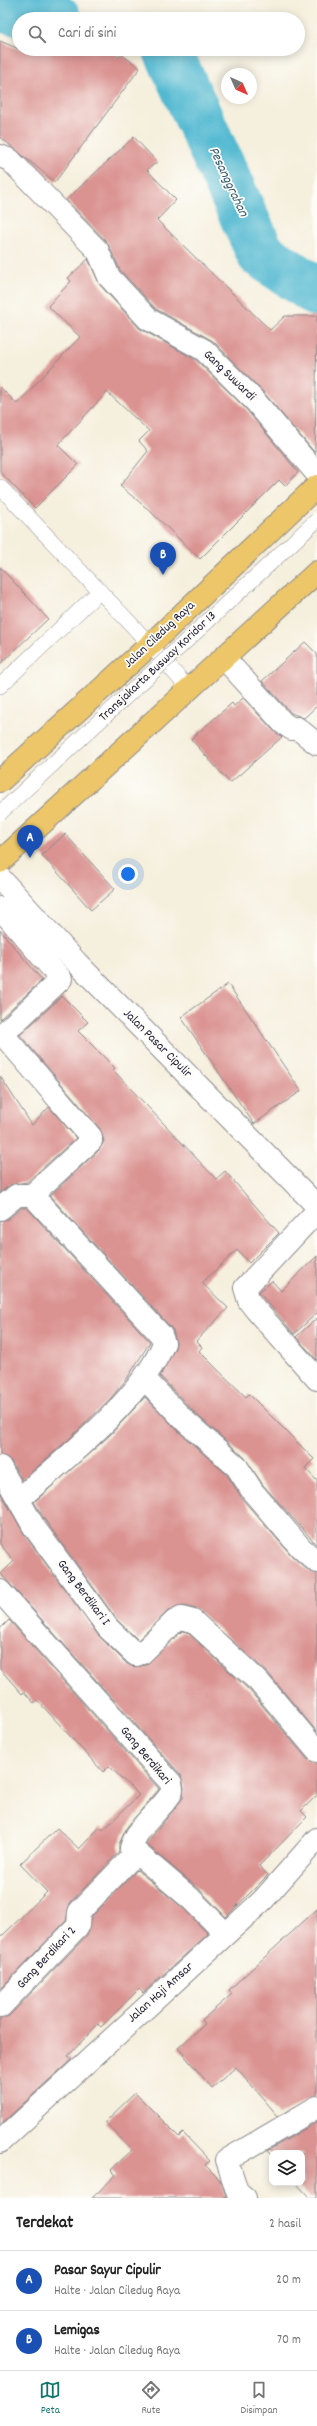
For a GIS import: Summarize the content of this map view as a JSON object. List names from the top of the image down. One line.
{"streets":{"main road":["Jalan Ciledug Raya"],"street":["Gang Suwardi","Jalan Pasar Cipulir","Gang Berdikari I","Gang Berdikari","Gang Berdikari 2","Jalan Haji Amsar"],"lane":["Transjakarta Busway Koridor 13"]},"crossings":[["Gang Berdikari","Gang Berdikari 2"]],"water":["Pesanggrahan"],"north":"bottom right","page":{"search":"Cari di sini","pins":["B","A"],"heading":["Terdekat","2 hasil"],"list":[{"mark":"A","name":"Pasar Sayur Cipulir","note":"Halte · Jalan Ciledug Raya","value":"20 m"},{"mark":"B","name":"Lemigas","note":"Halte · Jalan Ciledug Raya","value":"70 m"}],"nav":["Peta","Rute","Disimpan"]}}
